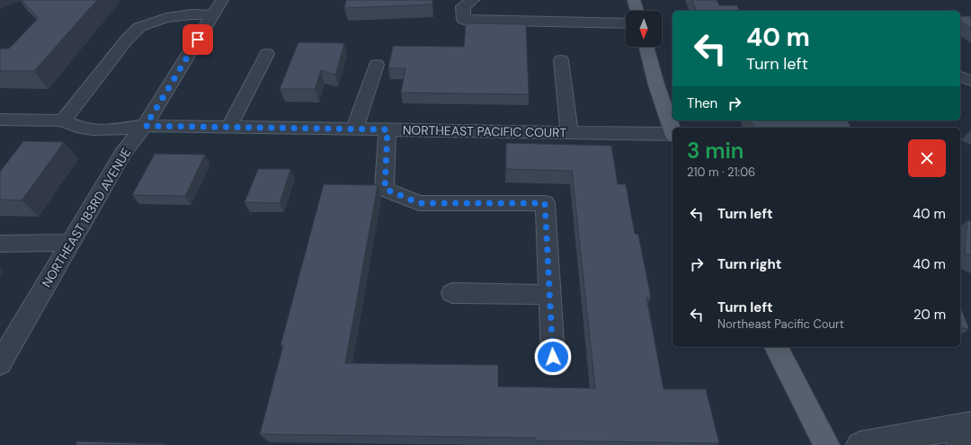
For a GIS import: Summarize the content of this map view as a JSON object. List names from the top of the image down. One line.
{"streets":{"street":["NORTHEAST PACIFIC COURT","NORTHEAST 183RD AVENUE"]},"crossings":[["NORTHEAST PACIFIC COURT","NORTHEAST 183RD AVENUE"]],"north":"bottom","page":{"turn":["40 m","Turn left"],"then":"Then","heading":["3 min","210 m · 21:06"],"list":[{"name":"Turn left","value":"40 m"},{"name":"Turn right","value":"40 m"},{"name":"Turn left","note":"Northeast Pacific Court","value":"20 m"}]}}
